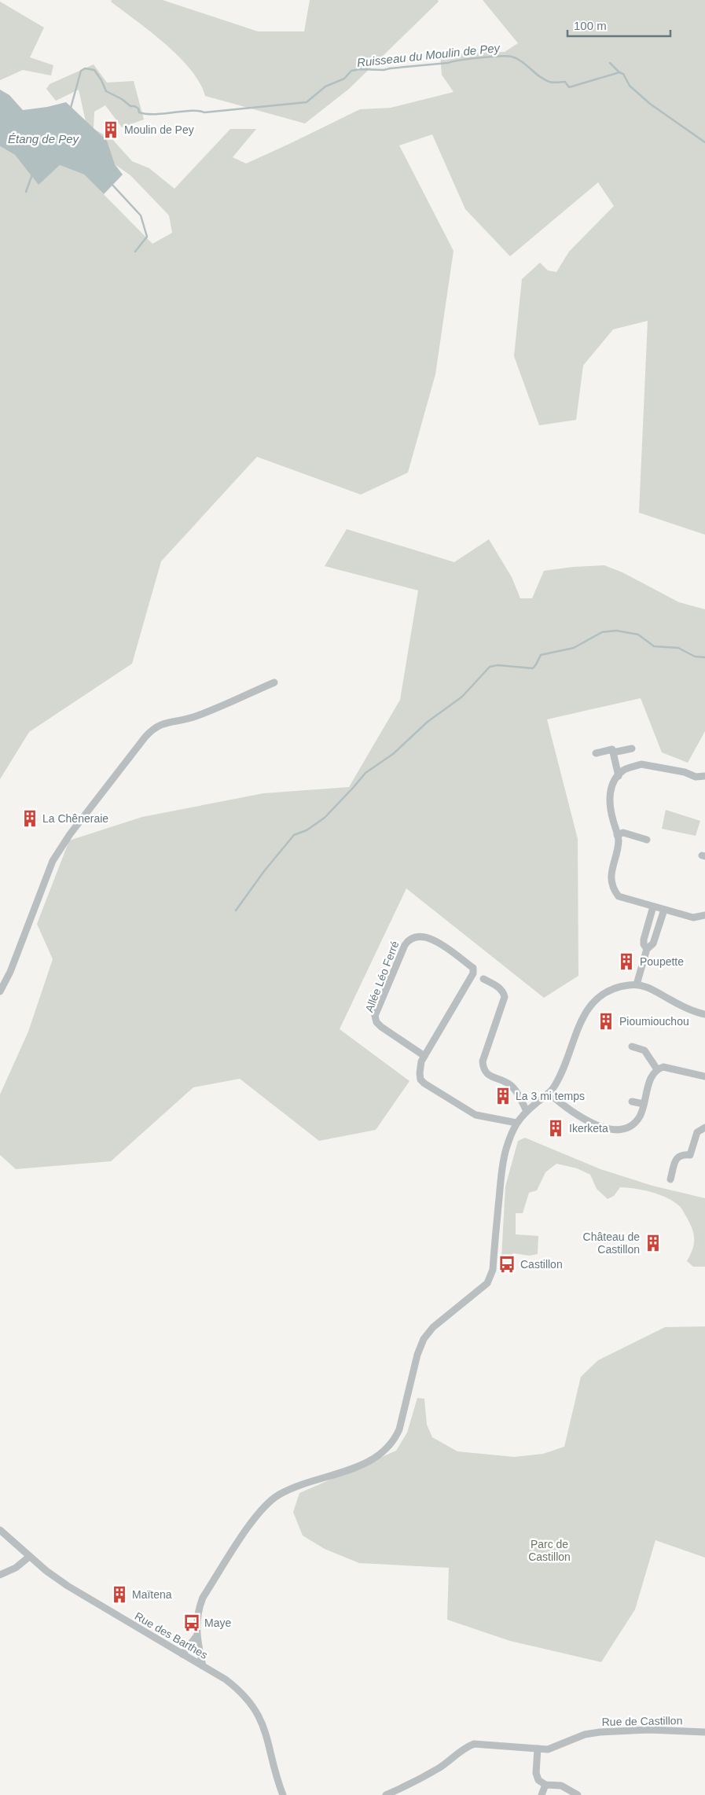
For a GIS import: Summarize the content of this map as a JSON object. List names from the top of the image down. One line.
{"streets":{"street":["Allée Léo Ferré","Rue des Barthes","Rue de Castillon"]},"water":["Ruisseau du Moulin de Pey","Étang de Pey"],"parks":["Parc de Castillon"],"places":{"building":["Moulin de Pey","La Chêneraie","Poupette","Pioumiouchou","La 3 mi temps","Ikerketa","Château de Castillon","Maïtena"],"bus stop":["Castillon","Maye"]},"scale_bar":"100 m"}
